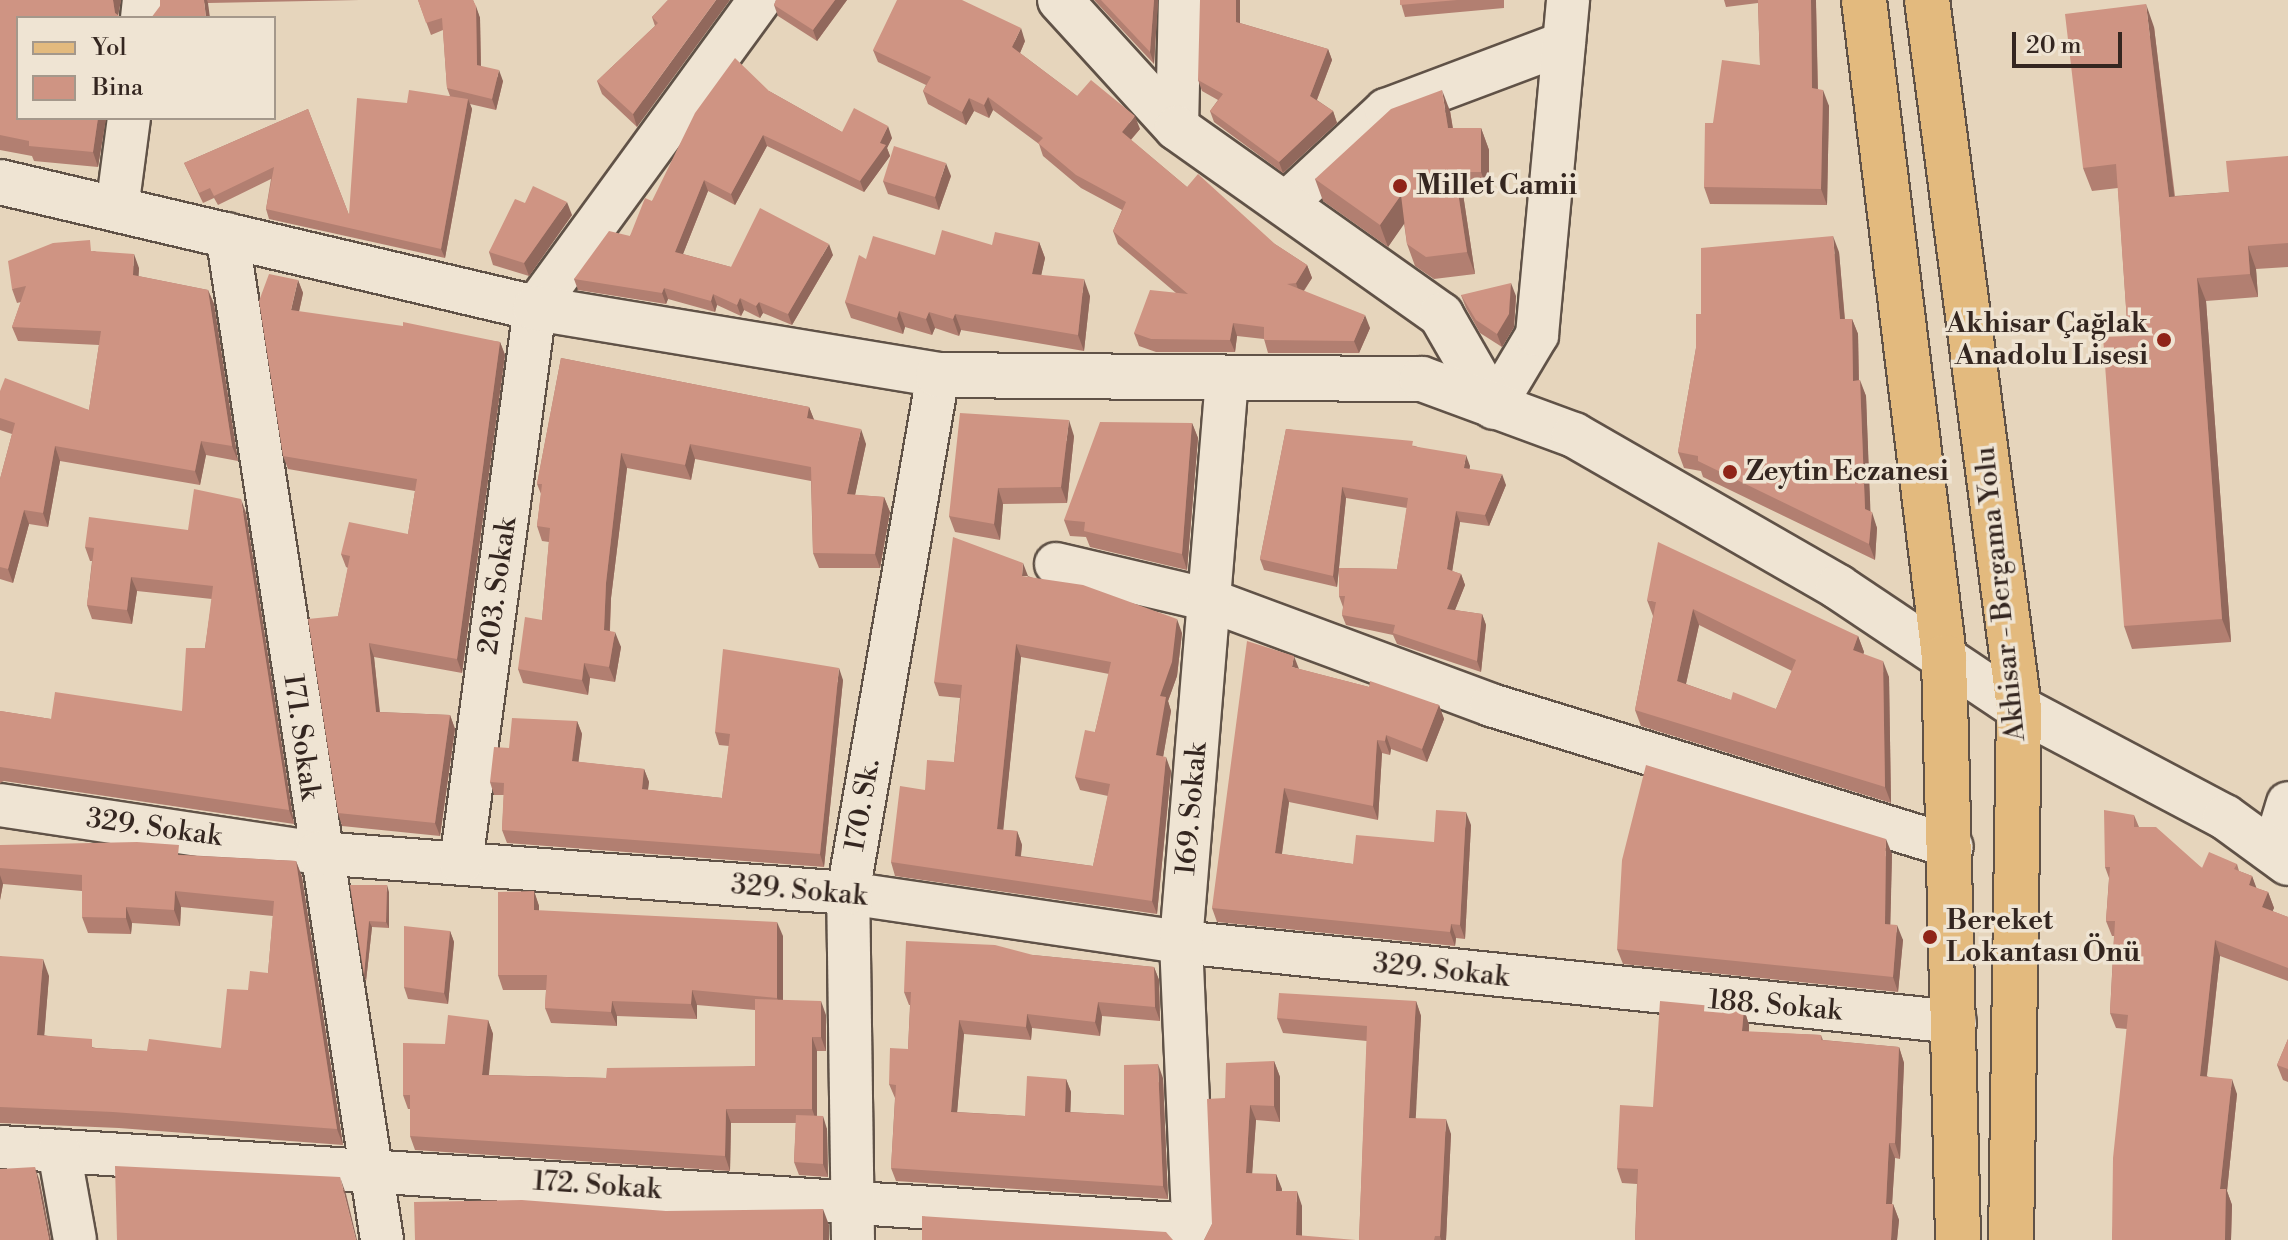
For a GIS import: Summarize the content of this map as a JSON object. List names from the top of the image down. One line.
{"streets":{"main road":["Akhisar - Bergama Yolu"],"street":["203. Sokak","171. Sokak","170. Sk.","169. Sokak","329. Sokak","188. Sokak","172. Sokak"]},"crossings":[["203. Sokak","329. Sokak"],["171. Sokak","329. Sokak"],["171. Sokak","172. Sokak"],["170. Sk.","329. Sokak"],["170. Sk.","172. Sokak"],["169. Sokak","329. Sokak"],["169. Sokak","172. Sokak"],["329. Sokak","188. Sokak"]],"places":["Millet Camii","Akhisar Çağlak Anadolu Lisesi","Zeytin Eczanesi","Bereket Lokantası Önü"],"legend":["Yol","Bina"],"scale_bar":"20 m"}
